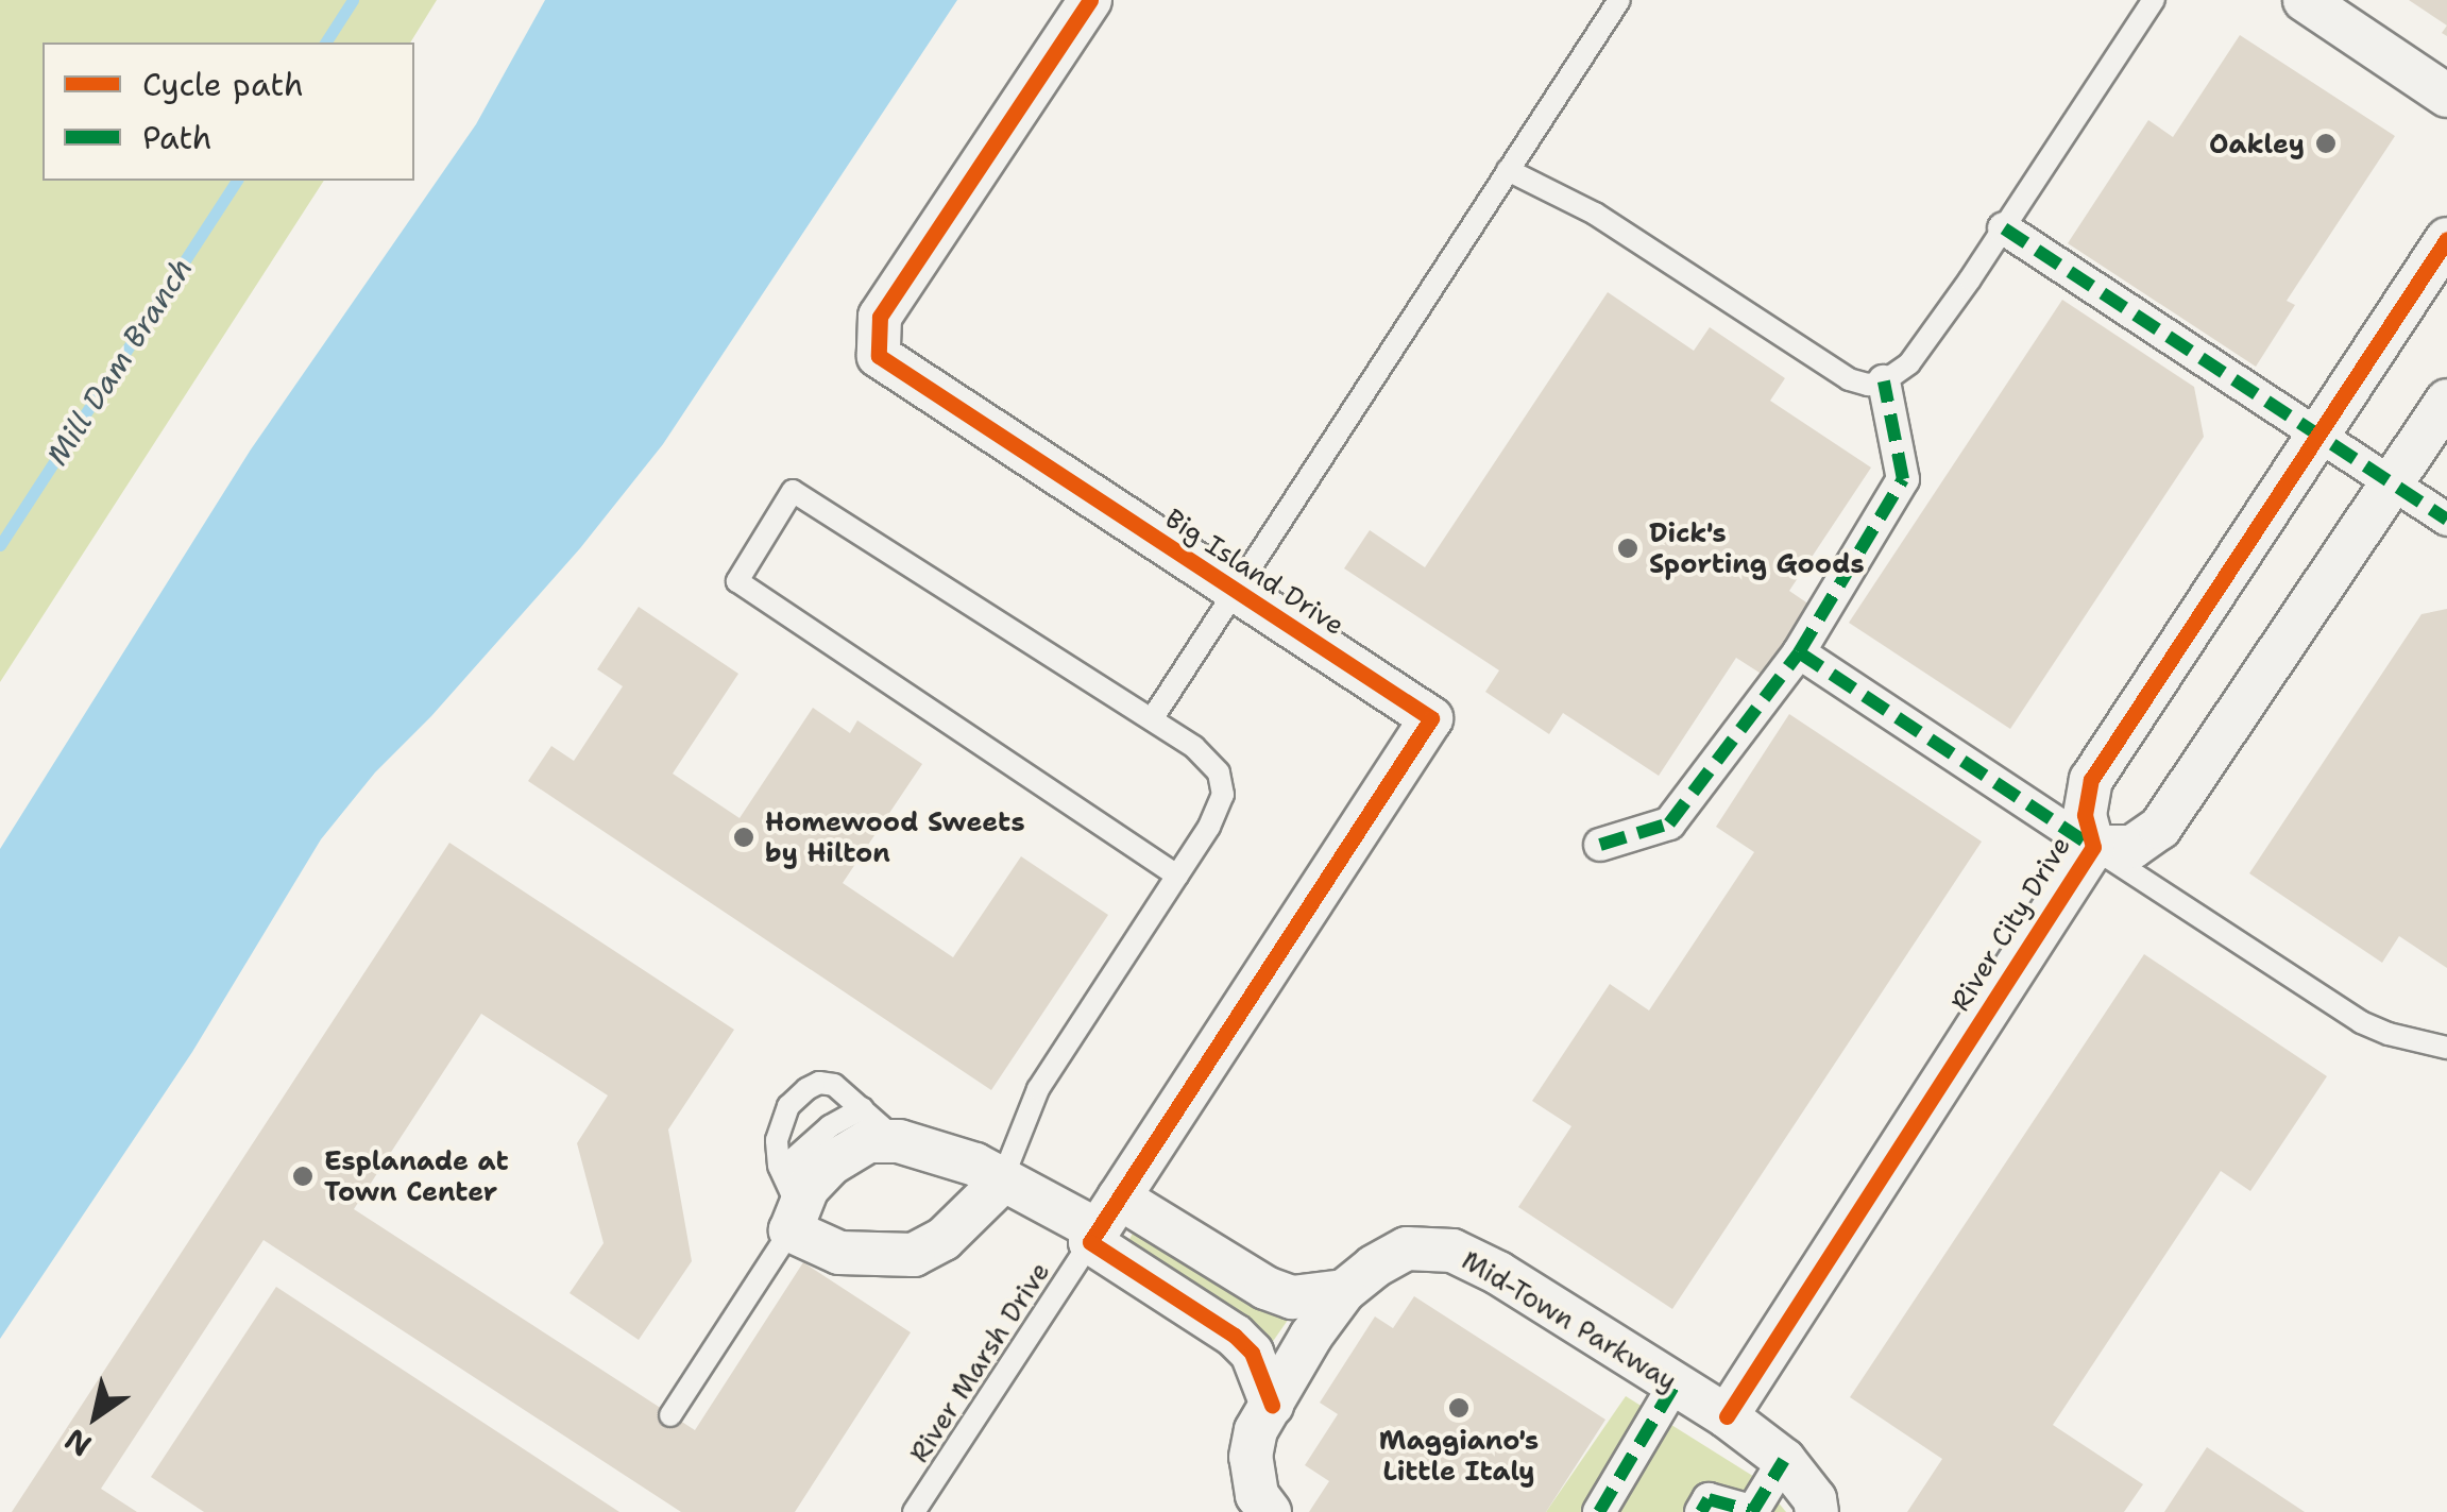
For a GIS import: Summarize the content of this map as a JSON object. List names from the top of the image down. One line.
{"streets":{"street":["Big Island Drive","River City Drive","Mid-Town Parkway"],"lane":["River Marsh Drive"]},"crossings":[["Big Island Drive","River Marsh Drive"],["River City Drive","Mid-Town Parkway"]],"water":["Mill Dam Branch"],"places":["Oakley","Dick's Sporting Goods","Homewood Sweets by Hilton","Esplanade at Town Center","Maggiano's Little Italy"],"legend":["Cycle path","Path"],"north":"bottom left"}
